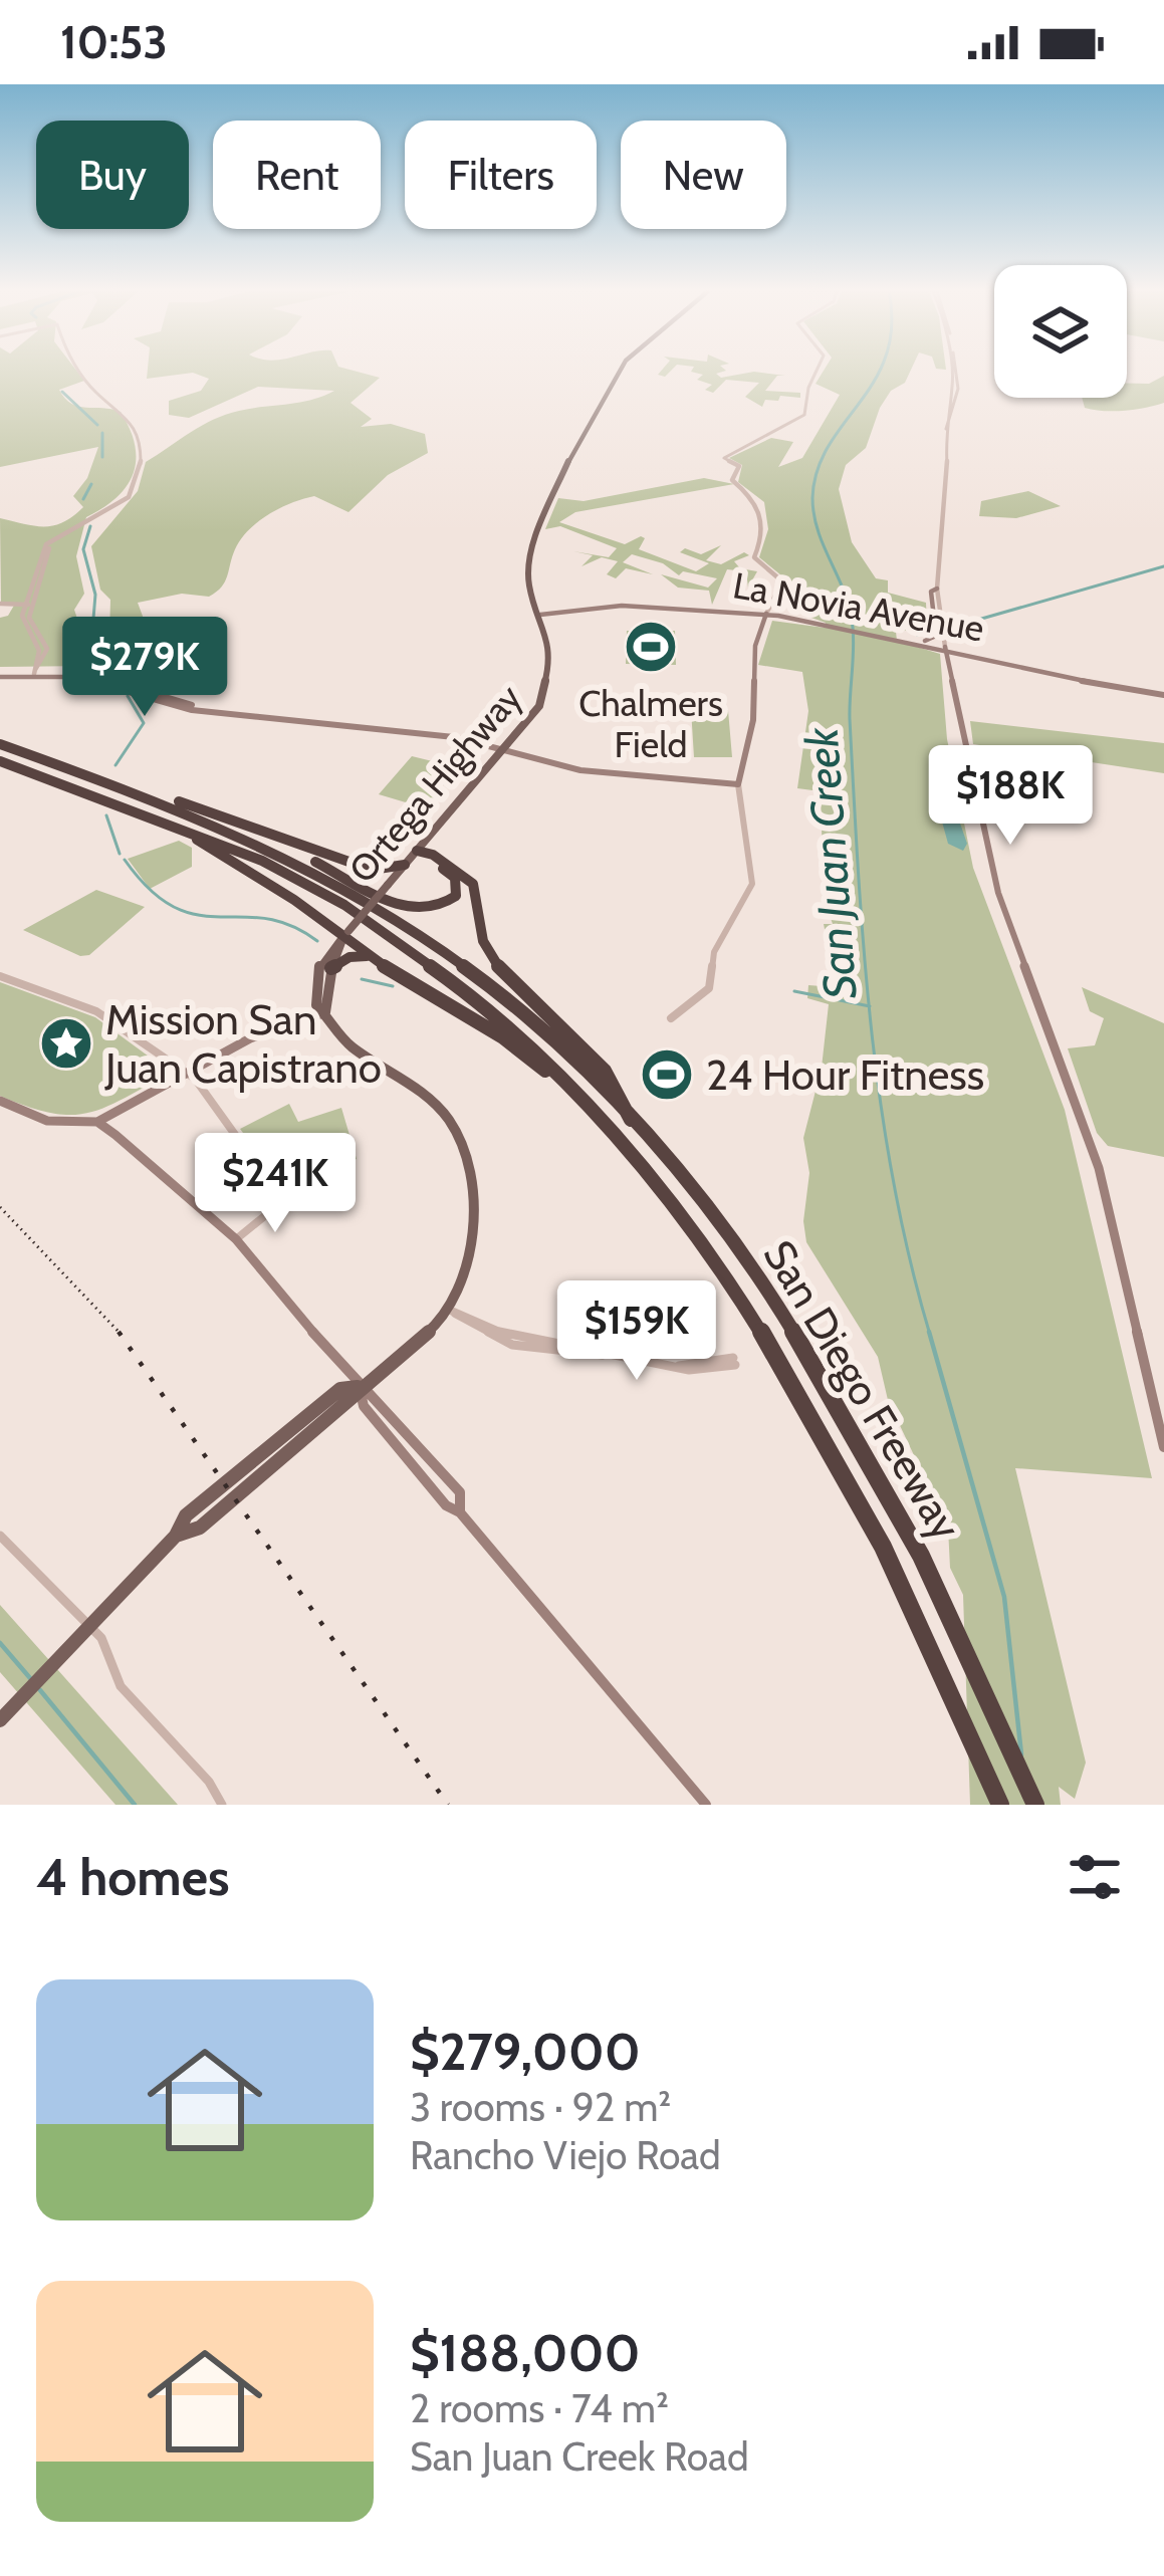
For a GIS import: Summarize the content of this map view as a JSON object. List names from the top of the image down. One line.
{"streets":{"highway":["San Diego Freeway"],"main road":["La Novia Avenue","Ortega Highway"]},"crossings":[["La Novia Avenue","Ortega Highway"]],"water":["San Juan Creek"],"places":{"sports":["Chalmers Field","24 Hour Fitness"],"place":["Mission San Juan Capistrano"]},"page":{"status":"10:53","chip":["Buy","Rent","Filters","New"],"price":["$279K","$188K","$241K","$159K"],"heading":"4 homes","list":[{"name":"$279,000","note":"3 rooms · 92 m² · Rancho Viejo Road"},{"name":"$188,000","note":"2 rooms · 74 m² · San Juan Creek Road"}]}}
